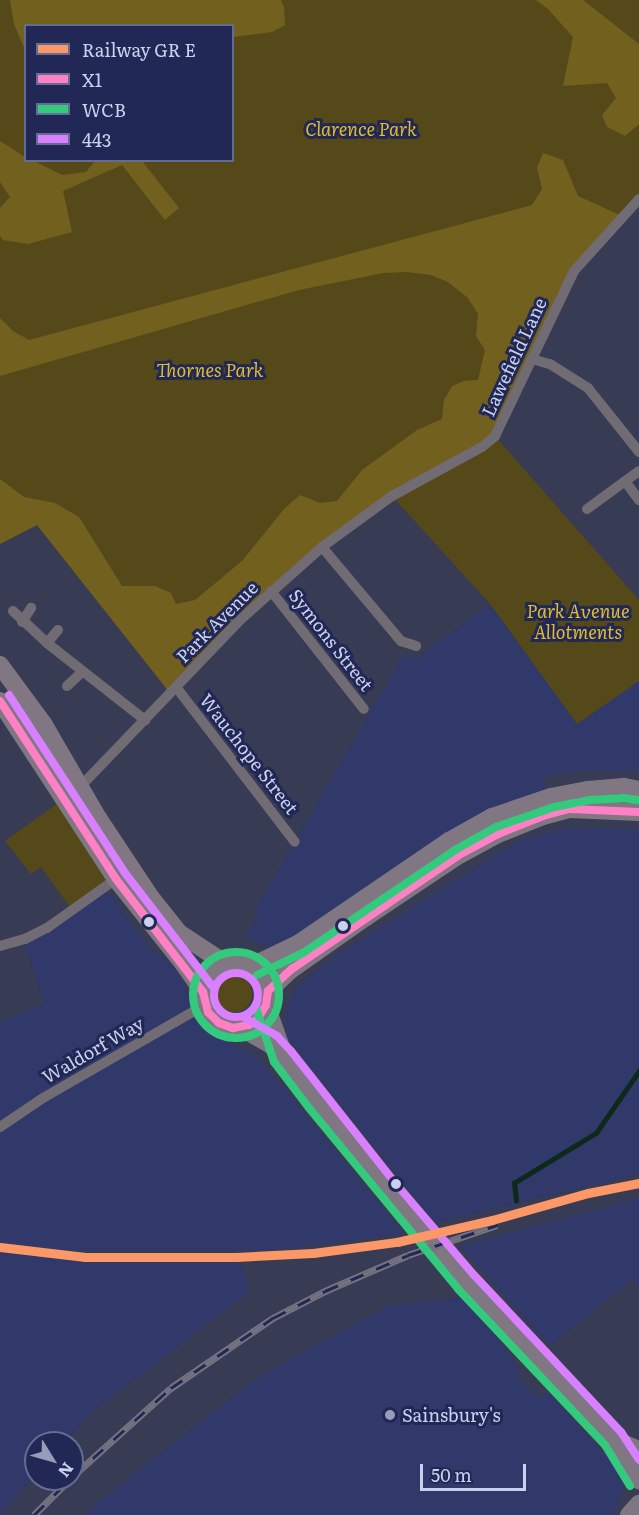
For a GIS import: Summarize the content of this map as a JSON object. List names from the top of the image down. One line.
{"streets":{"street":["Lawefield Lane","Park Avenue","Symons Street","Wauchope Street","Waldorf Way"]},"crossings":[["Lawefield Lane","Park Avenue"],["Park Avenue","Symons Street"],["Park Avenue","Wauchope Street"]],"parks":["Clarence Park","Thornes Park","Park Avenue Allotments"],"places":["Sainsbury's"],"lines":["transit line 443","transit line X1","transit line WCB"],"legend":["Railway GR E","X1","WCB","443"],"scale_bar":"50 m","north":"bottom right"}
